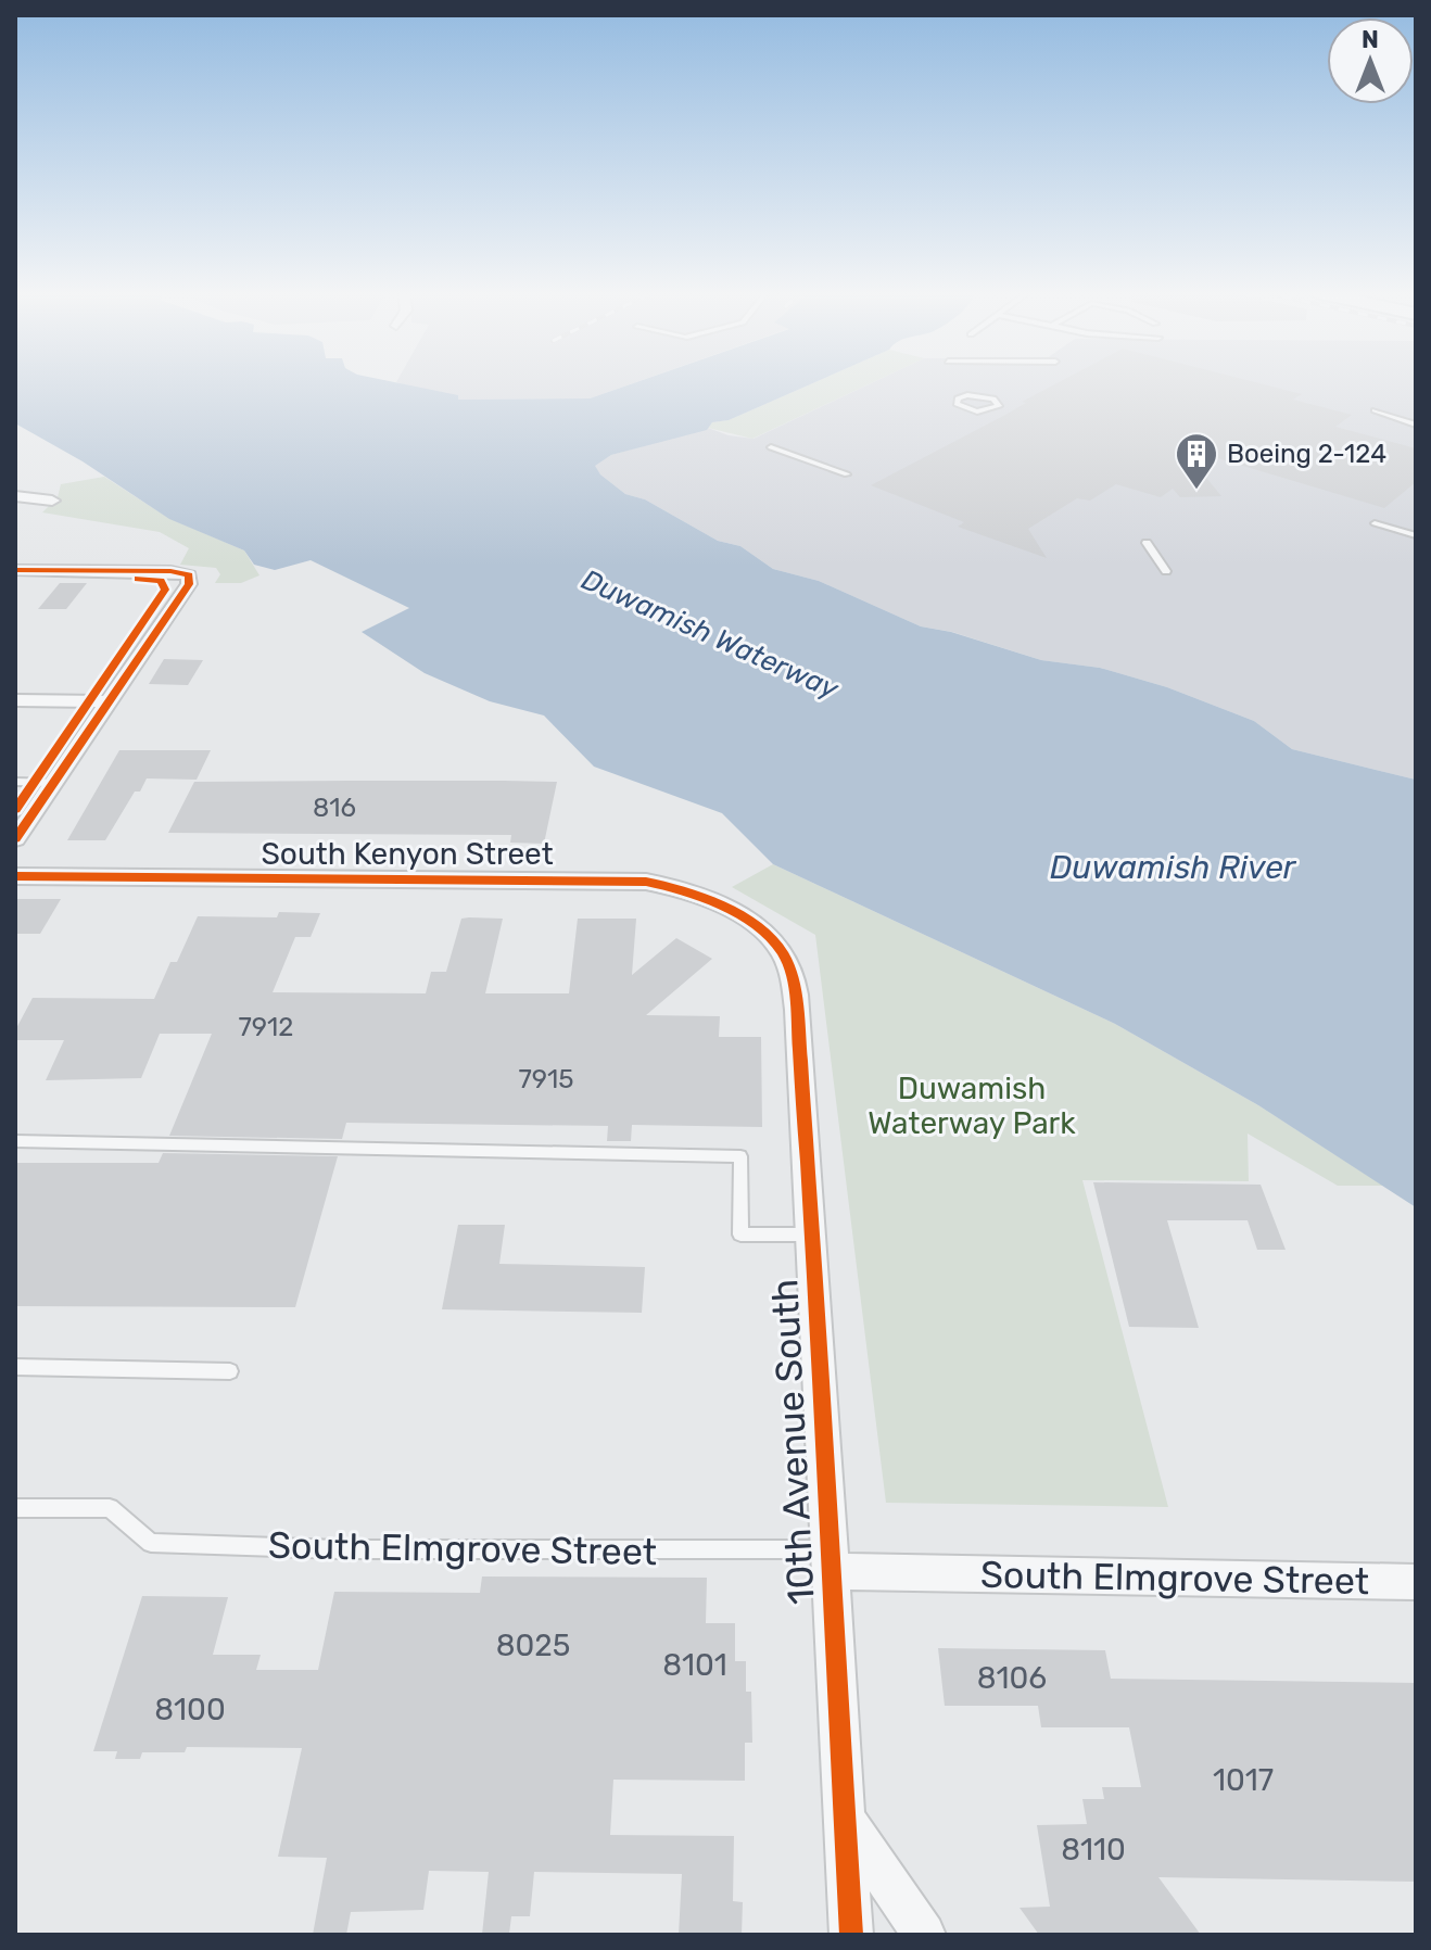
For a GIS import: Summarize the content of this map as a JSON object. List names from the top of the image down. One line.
{"streets":{"street":["South Kenyon Street","10th Avenue South","South Elmgrove Street"]},"crossings":[["South Kenyon Street","10th Avenue South"],["10th Avenue South","South Elmgrove Street"]],"water":["Duwamish Waterway","Duwamish River"],"parks":["Duwamish Waterway Park"],"places":{"building":["Boeing 2-124"]},"house_numbers":["816","7912","7915","8025","8101","8106","8100","1017","8110"],"north":"top"}
